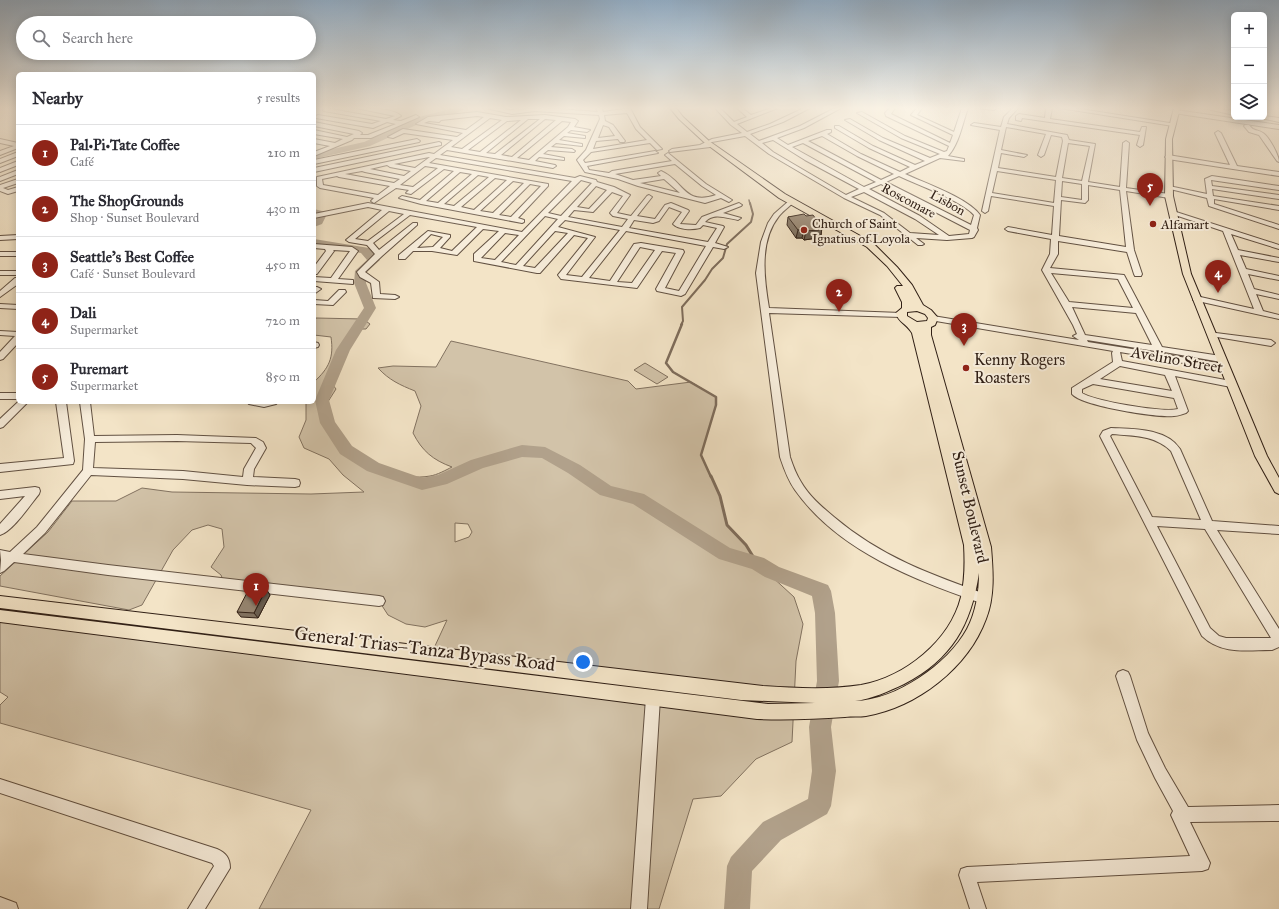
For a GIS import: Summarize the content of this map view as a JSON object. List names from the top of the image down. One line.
{"streets":{"main road":["Sunset Boulevard","General Trias–Tanza Bypass Road"],"street":["Roscomare","Lisbon","Avelino Street"]},"crossings":[["Sunset Boulevard","General Trias–Tanza Bypass Road"]],"places":["Alfamart","Church of Saint Ignatius of Loyola","Kenny Rogers Roasters"],"page":{"map_buttons":["+","−"],"search":"Search here","heading":["Nearby","5 results"],"list":[{"mark":"1","name":"Pal•Pi•Tate Coffee","note":"Café","value":"210 m"},{"mark":"2","name":"The ShopGrounds","note":"Shop · Sunset Boulevard","value":"430 m"},{"mark":"3","name":"Seattle's Best Coffee","note":"Café · Sunset Boulevard","value":"450 m"},{"mark":"4","name":"Dali","note":"Supermarket","value":"720 m"},{"mark":"5","name":"Puremart","note":"Supermarket","value":"850 m"}],"pins":["5","4","2","3","1"]}}
